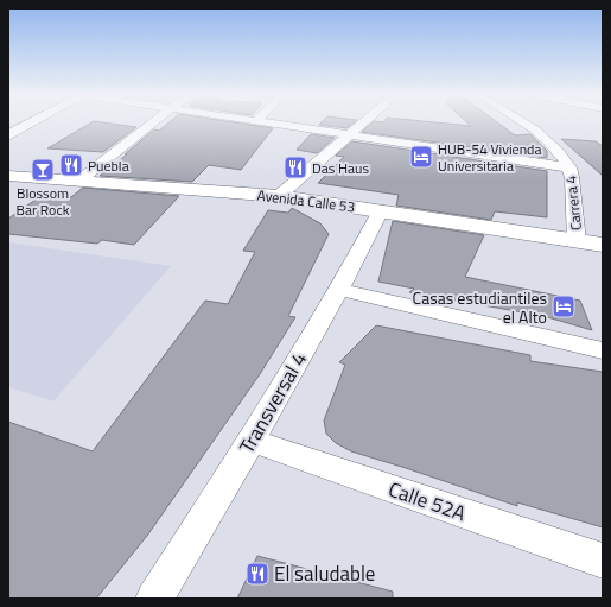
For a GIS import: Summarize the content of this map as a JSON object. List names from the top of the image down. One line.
{"streets":{"main road":["Avenida Calle 53"],"street":["Carrera 4","Transversal 4","Calle 52A"]},"crossings":[["Avenida Calle 53","Carrera 4"],["Avenida Calle 53","Transversal 4"],["Transversal 4","Calle 52A"]],"places":{"hotel":["HUB-54 Vivienda Universitaria","Casas estudiantiles el Alto"],"restaurant":["Puebla","Das Haus","El saludable"],"bar":["Blossom Bar Rock"]}}
